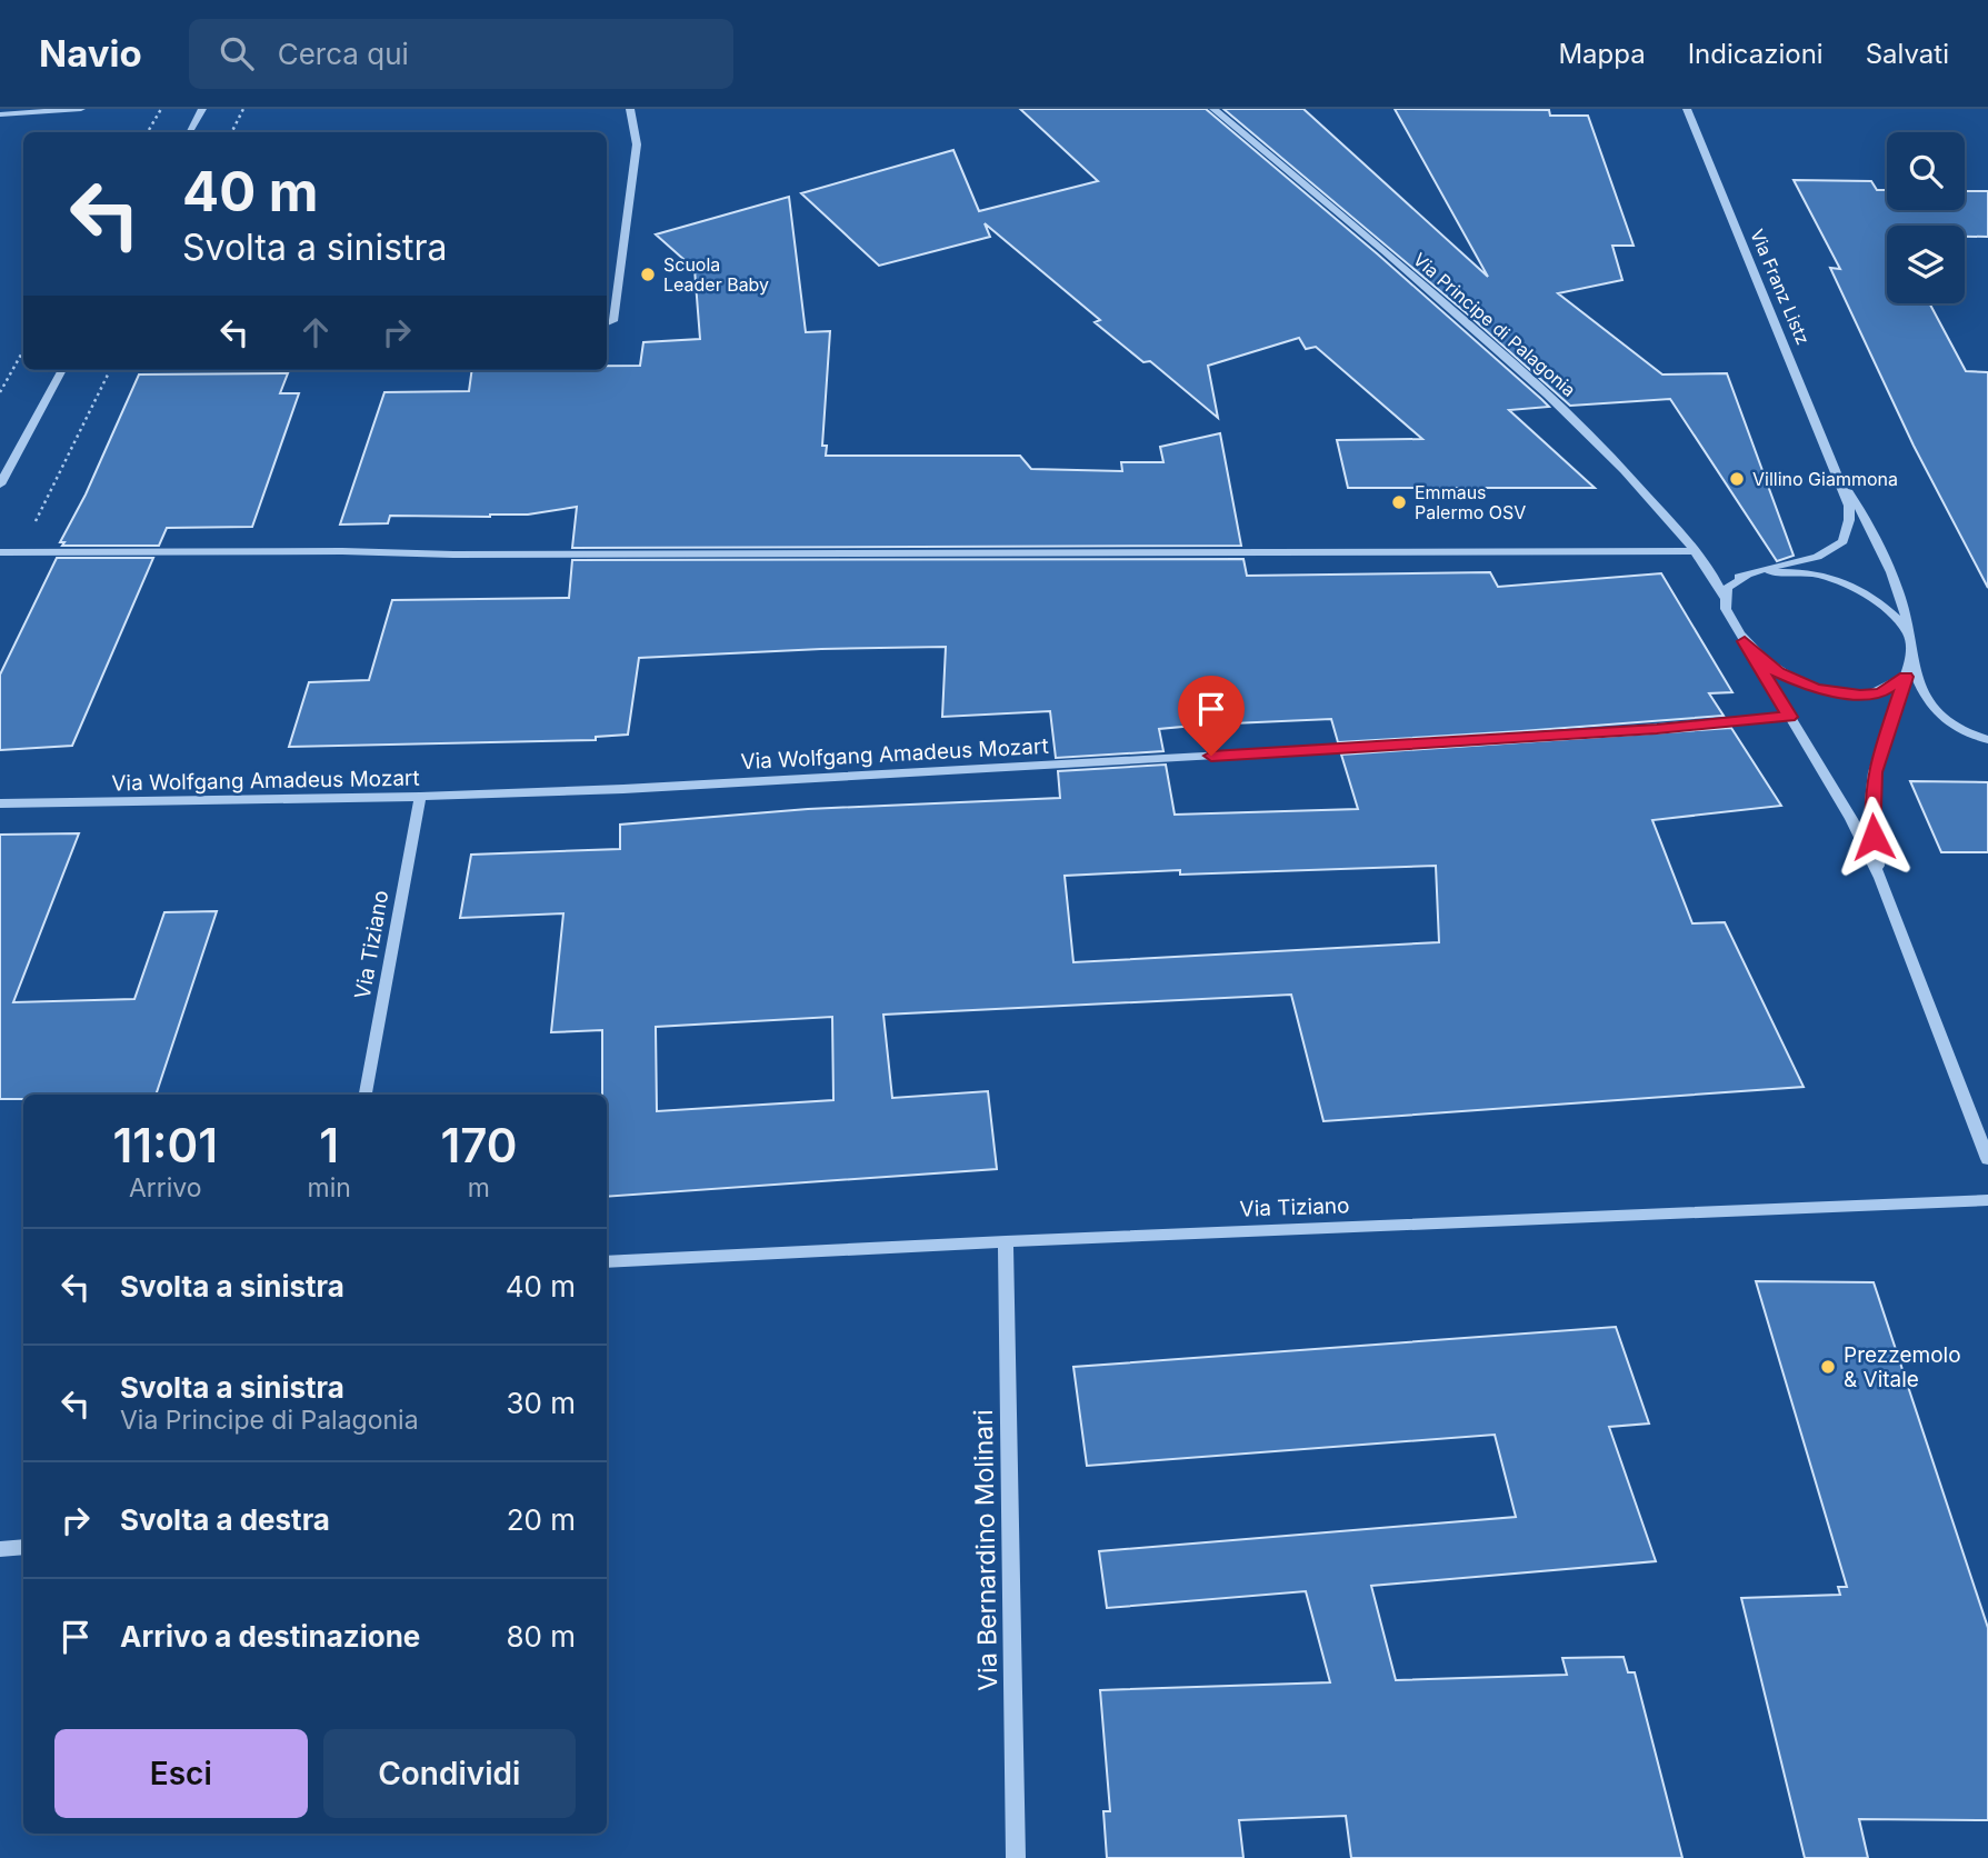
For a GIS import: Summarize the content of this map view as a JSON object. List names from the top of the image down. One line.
{"streets":{"street":["Via Franz Listz","Via Principe di Palagonia","Via Wolfgang Amadeus Mozart","Via Tiziano","Via Bernardino Molinari"]},"crossings":[["Via Wolfgang Amadeus Mozart","Via Tiziano"],["Via Tiziano","Via Bernardino Molinari"]],"places":["Scuola Leader Baby","Villino Giammona","Emmaus Palermo OSV","Prezzemolo & Vitale"],"page":{"header":"Navio","search":"Cerca qui","nav":["Mappa","Indicazioni","Salvati"],"turn":["40 m","Svolta a sinistra"],"eta":["11:01","Arrivo","1","min","170","m"],"list":[{"name":"Svolta a sinistra","value":"40 m"},{"name":"Svolta a sinistra","note":"Via Principe di Palagonia","value":"30 m"},{"name":"Svolta a destra","value":"20 m"},{"name":"Arrivo a destinazione","value":"80 m"}],"buttons":["Esci","Condividi"]}}
